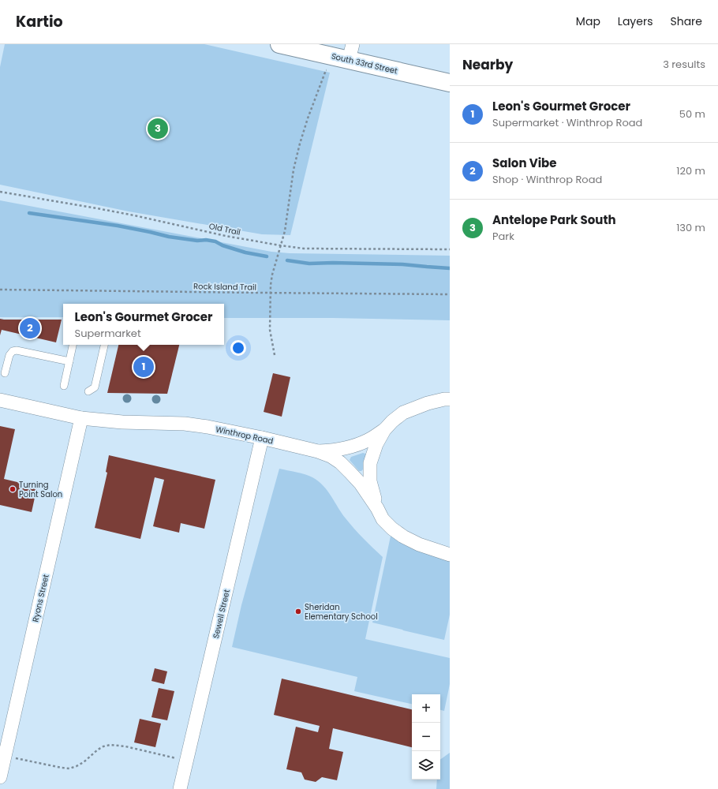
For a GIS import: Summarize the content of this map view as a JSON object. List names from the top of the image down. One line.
{"streets":{"main road":["South 33rd Street"],"street":["Winthrop Road","Ryons Street","Sewell Street"],"path":["Old Trail","Rock Island Trail"]},"crossings":[["Winthrop Road","Ryons Street"],["Winthrop Road","Sewell Street"]],"places":["Turning Point Salon","Sheridan Elementary School"],"page":{"header":"Kartio","nav":["Map","Layers","Share"],"heading":["Nearby","3 results"],"list":[{"mark":"1","name":"Leon's Gourmet Grocer","note":"Supermarket · Winthrop Road","value":"50 m"},{"mark":"2","name":"Salon Vibe","note":"Shop · Winthrop Road","value":"120 m"},{"mark":"3","name":"Antelope Park South","note":"Park","value":"130 m"}],"pins":["3","2","1"],"popup":["Leon's Gourmet Grocer","Supermarket"],"map_buttons":["+","−"]}}
